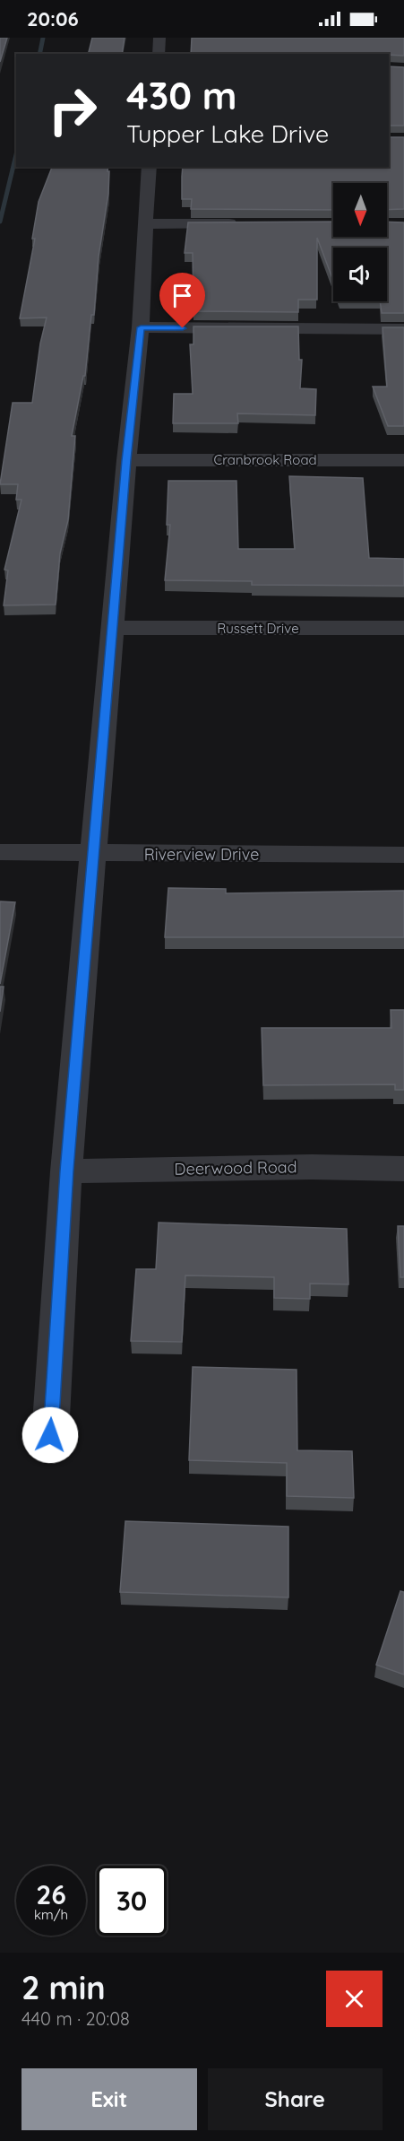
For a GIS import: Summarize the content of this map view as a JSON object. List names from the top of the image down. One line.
{"streets":{"street":["Cranbrook Road","Russett Drive","Riverview Drive","Deerwood Road"]},"north":"bottom","page":{"status":"20:06","turn":["430 m","Tupper Lake Drive"],"speed":"26 km/h","limit":"30","heading":["2 min","440 m · 20:08"],"buttons":["Exit","Share"]}}
